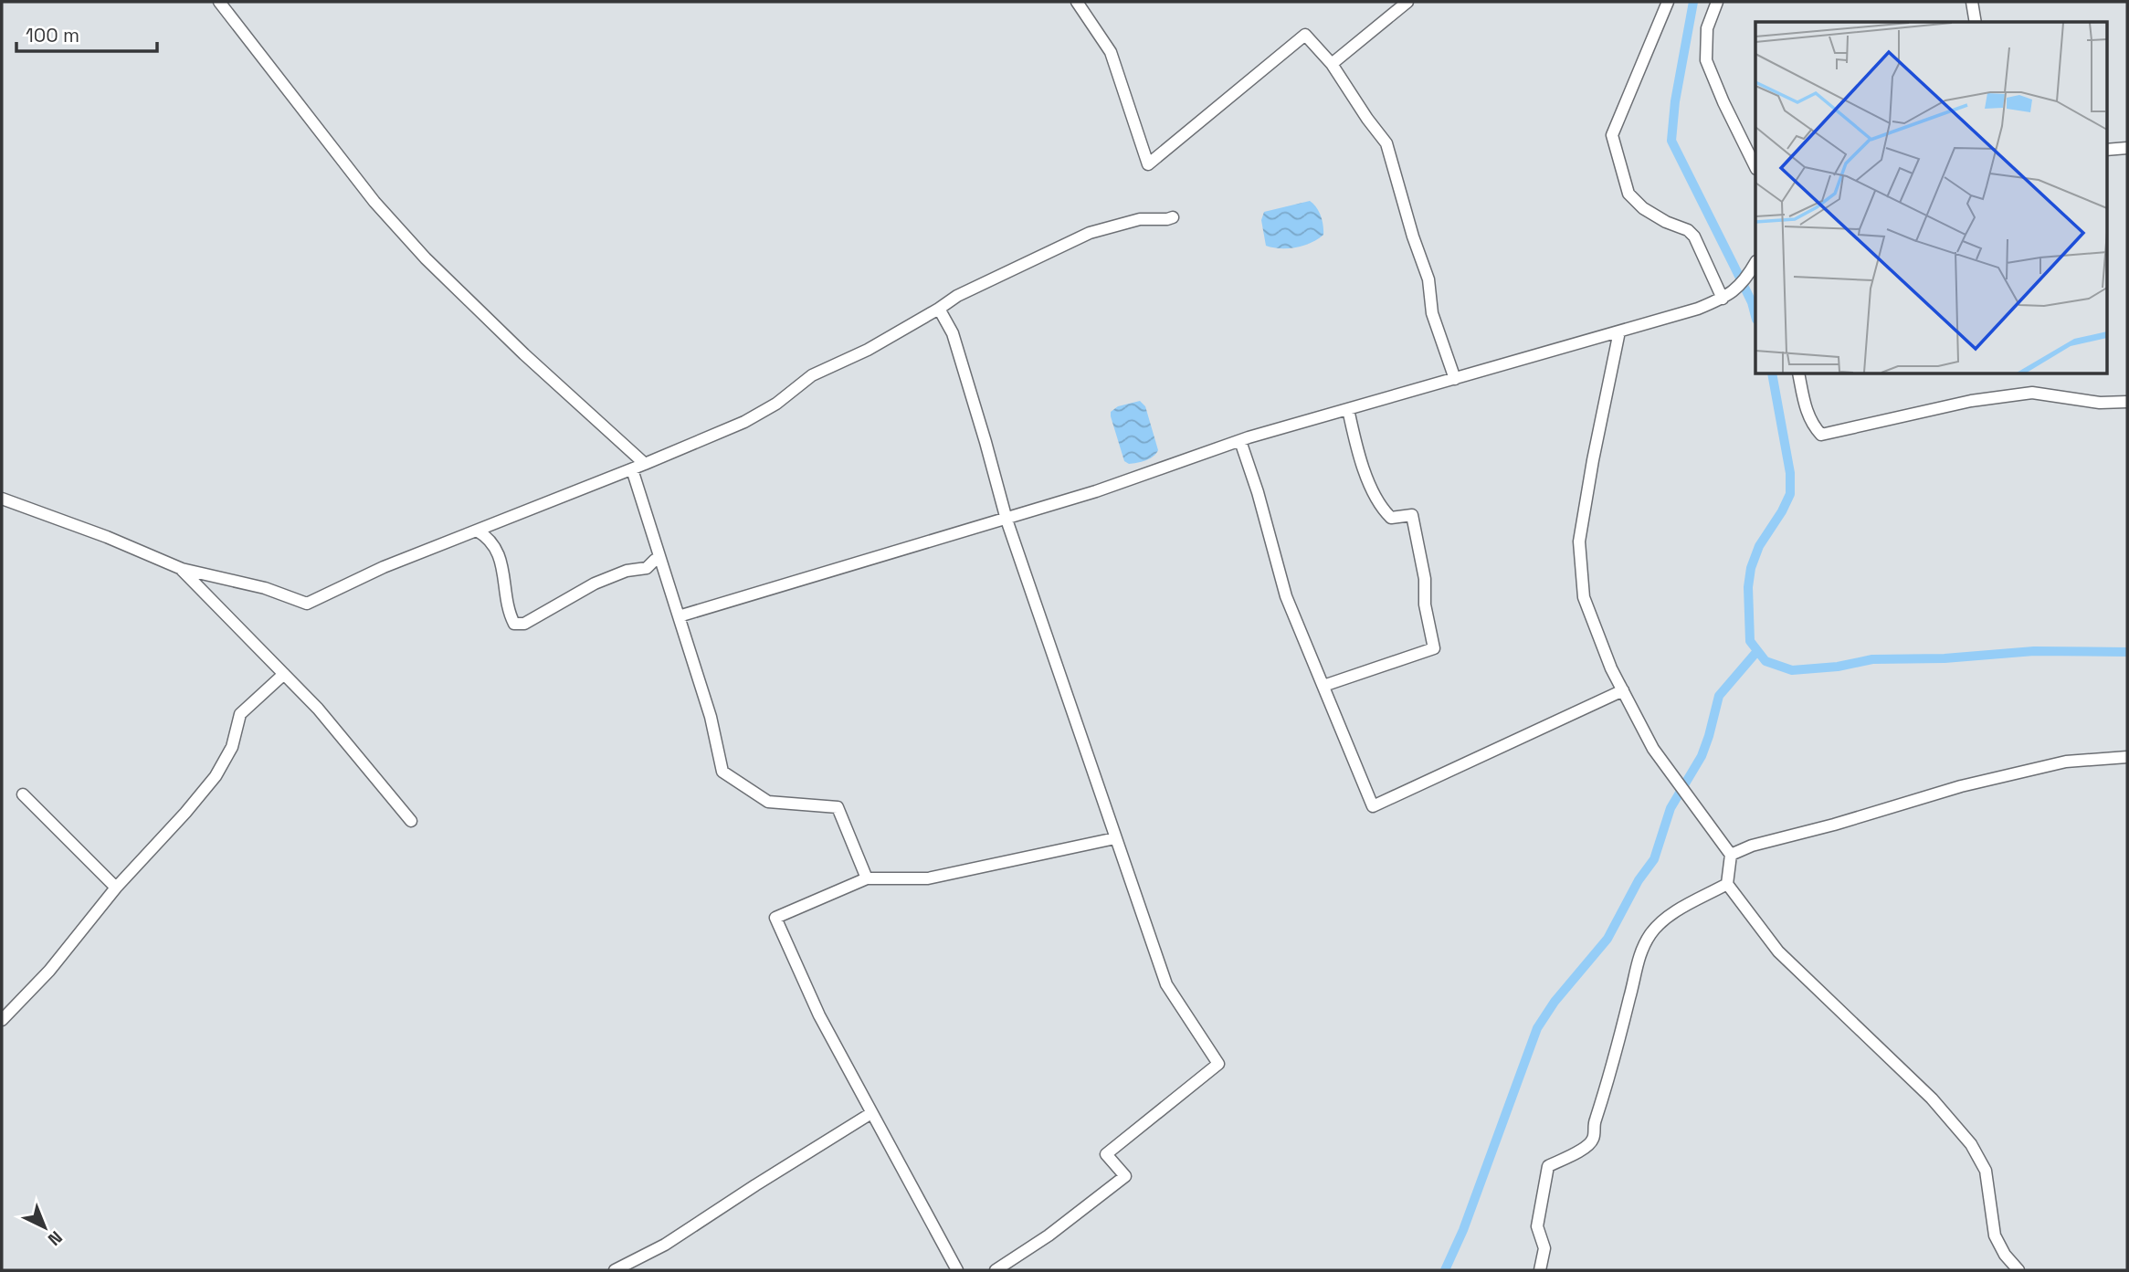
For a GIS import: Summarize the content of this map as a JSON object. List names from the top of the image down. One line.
{"scale_bar":"100 m","north":"bottom right"}
